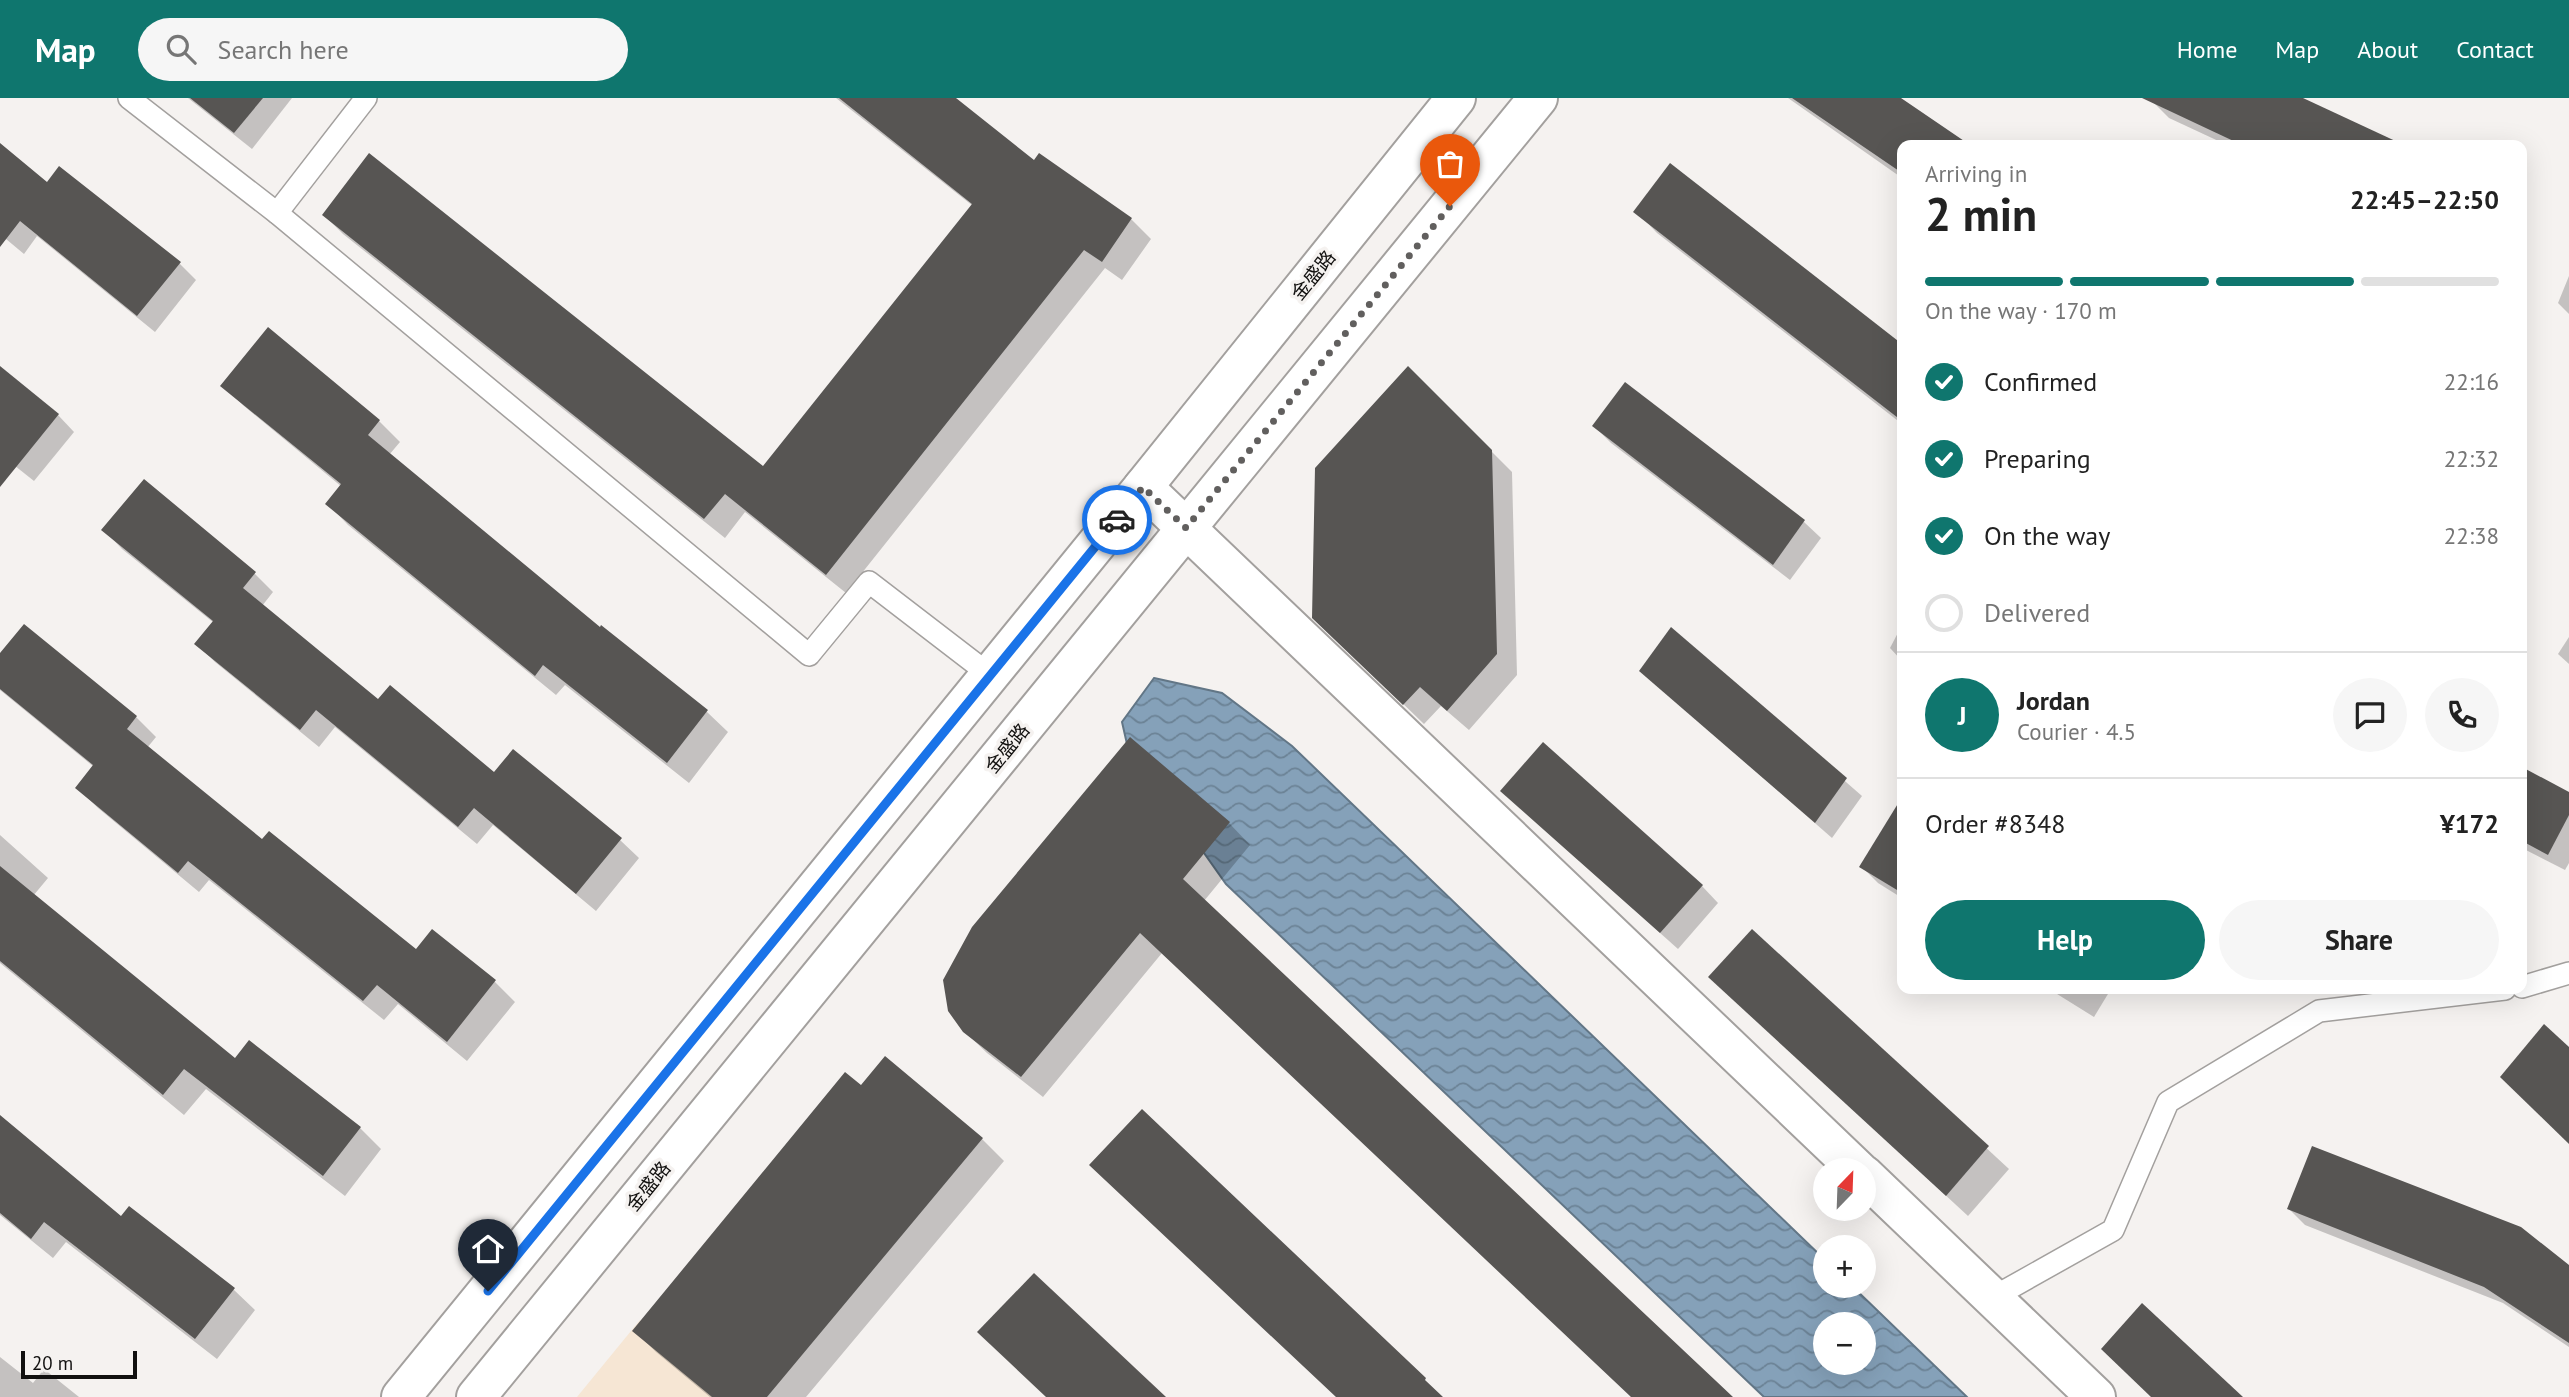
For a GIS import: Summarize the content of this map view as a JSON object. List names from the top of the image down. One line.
{"streets":{"street":["金盛路"]},"scale_bar":"20 m","north":"top right","page":{"header":"Map","search":"Search here","nav":["Home","Map","About","Contact"],"heading":["2 min","Arriving in","22:45–22:50"],"panel":["Jordan","Courier · 4.5","Order #8348","¥172"],"bar":"On the way · 170 m","list":[["Confirmed","22:16"],["Preparing","22:32"],["On the way","22:38"],"Delivered"],"round":"J","buttons":["Help","Share"],"map_buttons":["+","−"],"scale":"20 m"}}
